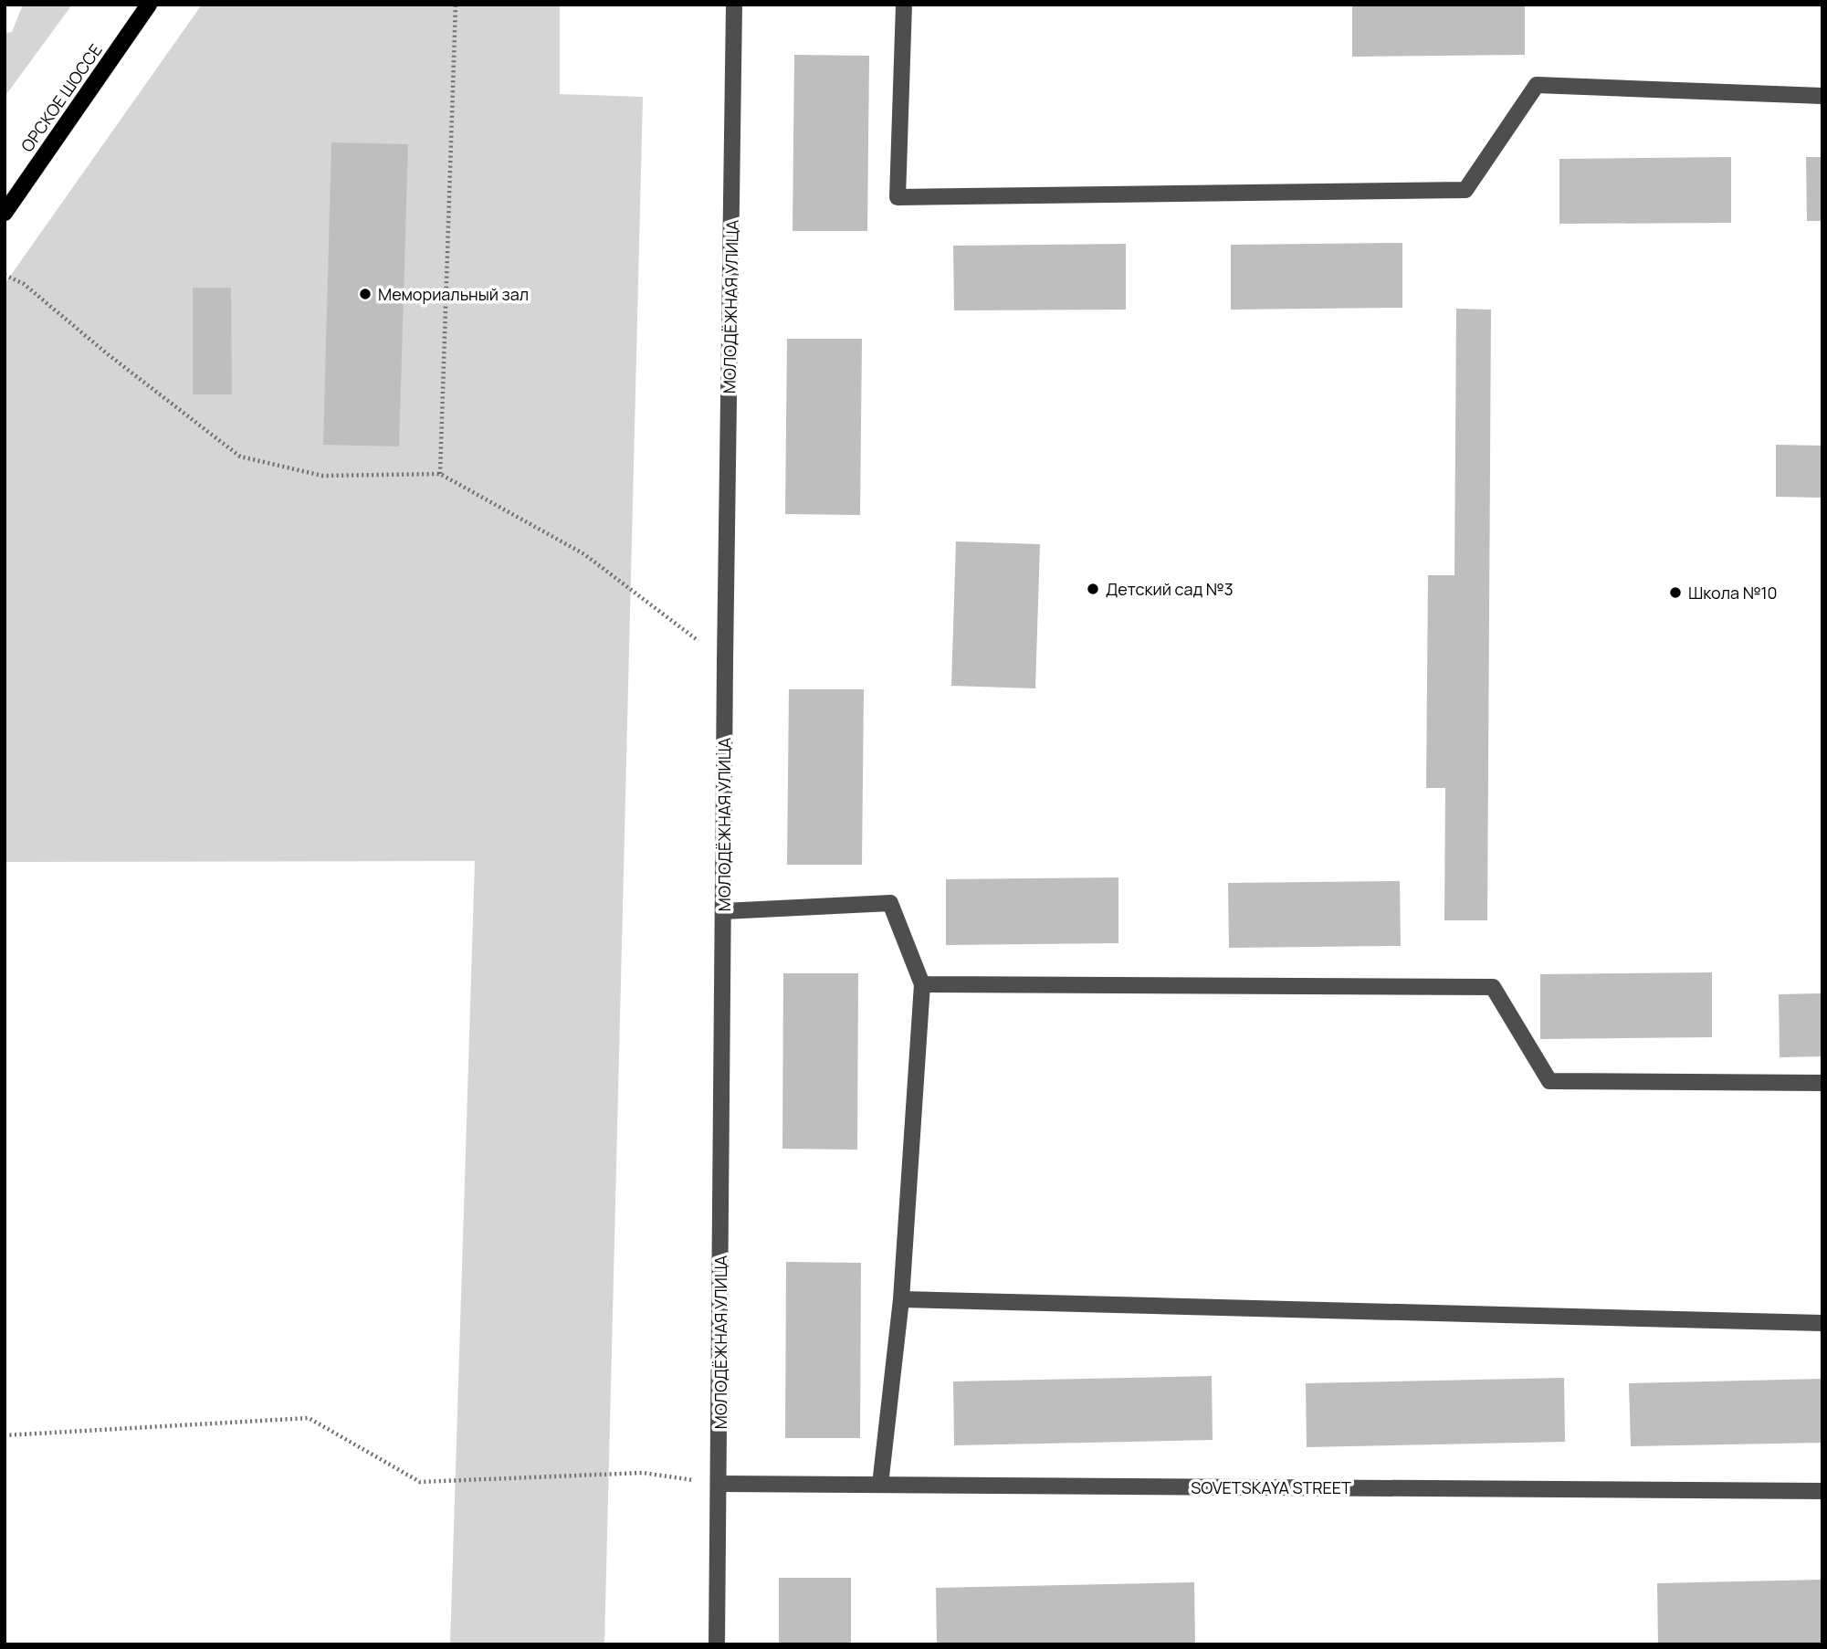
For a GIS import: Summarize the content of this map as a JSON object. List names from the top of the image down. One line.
{"streets":{"main road":["ОРСКОЕ ШОССЕ"],"street":["МОЛОДЁЖНАЯ УЛИЦА","SOVETSKAYA STREET"]},"crossings":[["МОЛОДЁЖНАЯ УЛИЦА","SOVETSKAYA STREET"]],"places":["Мемориальный зал","Детский сад №3","Школа №10"]}
